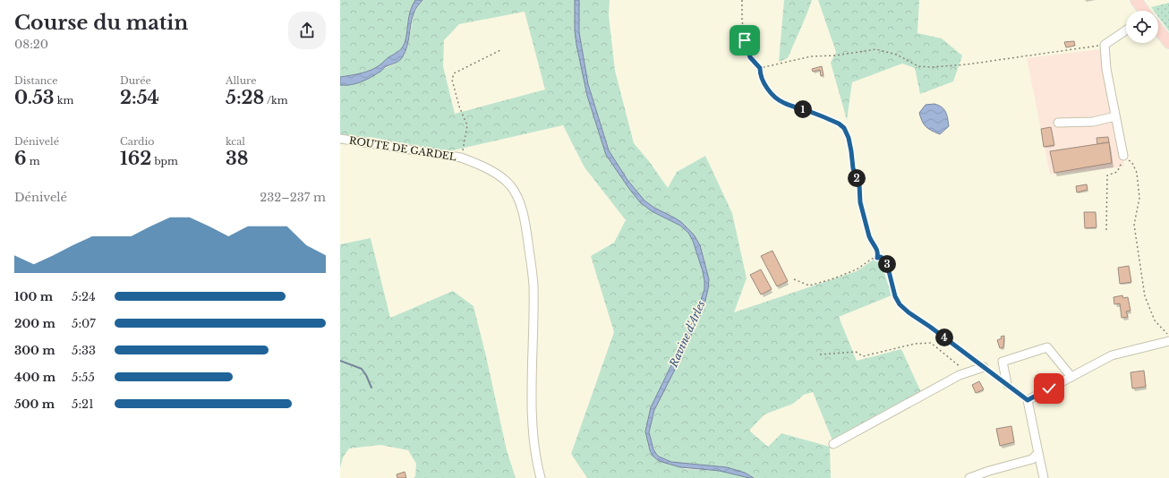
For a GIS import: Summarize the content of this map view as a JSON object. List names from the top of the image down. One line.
{"streets":{"street":["ROUTE DE GARDEL"]},"water":["Ravine d'Arles"],"page":{"heading":["Course du matin","08:20"],"stats":[["Distance","0.53 km"],["Durée","2:54"],["Allure","5:28 /km"],["Dénivelé","6 m"],["Cardio","162 bpm"],["kcal","38"]],"pins":["1","2","3","4"],"chart":["Dénivelé","232–237 m"],"list":[{"name":"100 m","note":"5:24"},{"name":"200 m","note":"5:07"},{"name":"300 m","note":"5:33"},{"name":"400 m","note":"5:55"},{"name":"500 m","note":"5:21"}]}}
